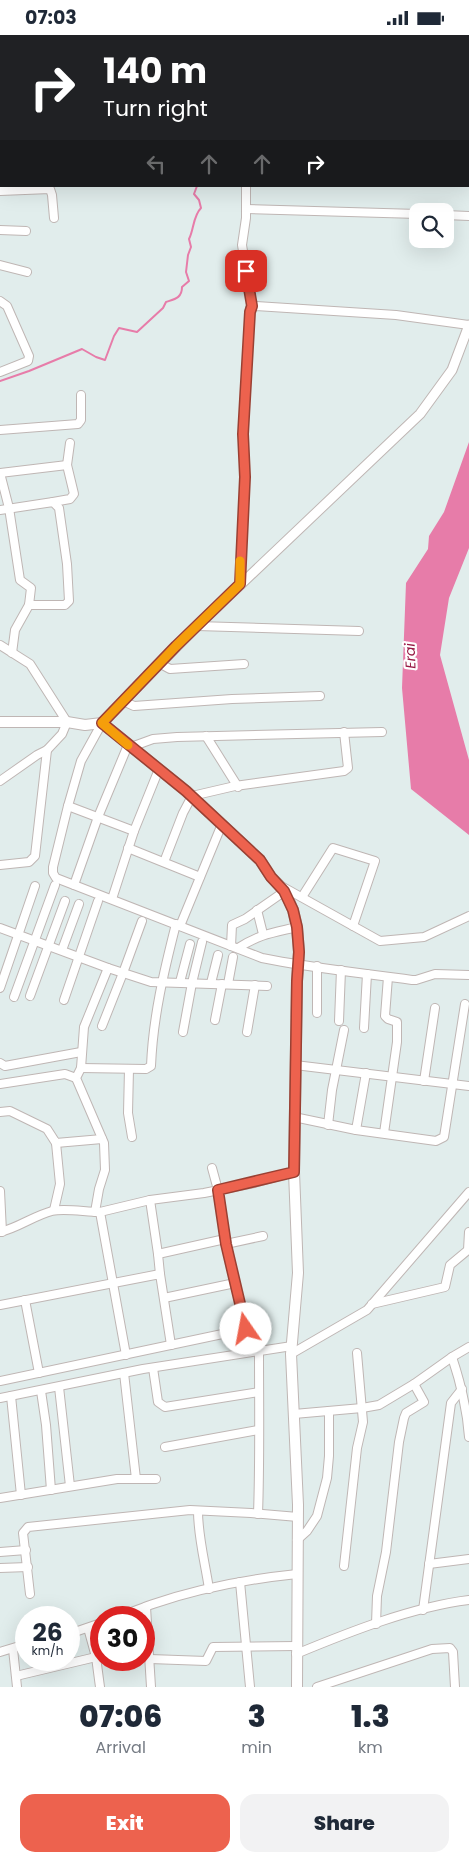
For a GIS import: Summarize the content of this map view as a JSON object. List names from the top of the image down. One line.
{"water":["Erai"],"page":{"status":"07:03","turn":["140 m","Turn right"],"speed":"26 km/h","limit":"30","eta":["07:06","Arrival","3","min","1.3","km"],"buttons":["Exit","Share"]}}
